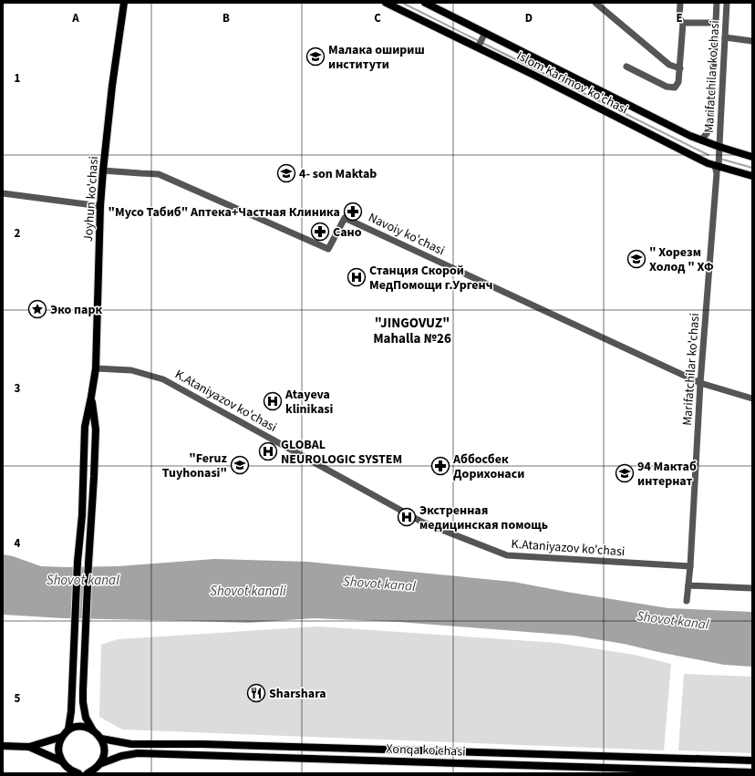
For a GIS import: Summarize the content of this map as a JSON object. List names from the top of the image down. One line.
{"streets":{"main road":["Islom Karimov ko'chasi","Joyhun ko'chasi","Xonqa ko'chasi"],"street":["Marifatchilar ko'chasi","Navoiy ko'chasi","K.Ataniyazov ko'chasi"]},"crossings":[["Marifatchilar ko'chasi","Islom Karimov ko'chasi"],["Marifatchilar ko'chasi","Navoiy ko'chasi"],["Marifatchilar ko'chasi","K.Ataniyazov ko'chasi"],["Joyhun ko'chasi","Navoiy ko'chasi"],["Joyhun ko'chasi","K.Ataniyazov ko'chasi"]],"districts":["\"JINGOVUZ\" Mahalla №26"],"water":["Shovot kanal","Shovot kanali"],"places":{"school or university":["Малака ошириш институти","4- son Maktab","\" Хорезм Холод \" ХФ","\"Feruz Tuyhonasi\"","94 Мактаб интернат"],"pharmacy":["\"Мусо Табиб\" Аптека+Частная Клиника","Сано","Аббосбек Дорихонаси"],"hospital":["Станция Скорой МедПомощи г.Ургенч","Atayeva klinikasi","GLOBAL NEUROLOGIC SYSTEM","Экстренная медицинская помощь"],"place":["Эко парк"],"restaurant":["Sharshara"]},"grid":{"columns":["A","B","C","D","E"],"rows":["1","2","3","4","5"]}}
